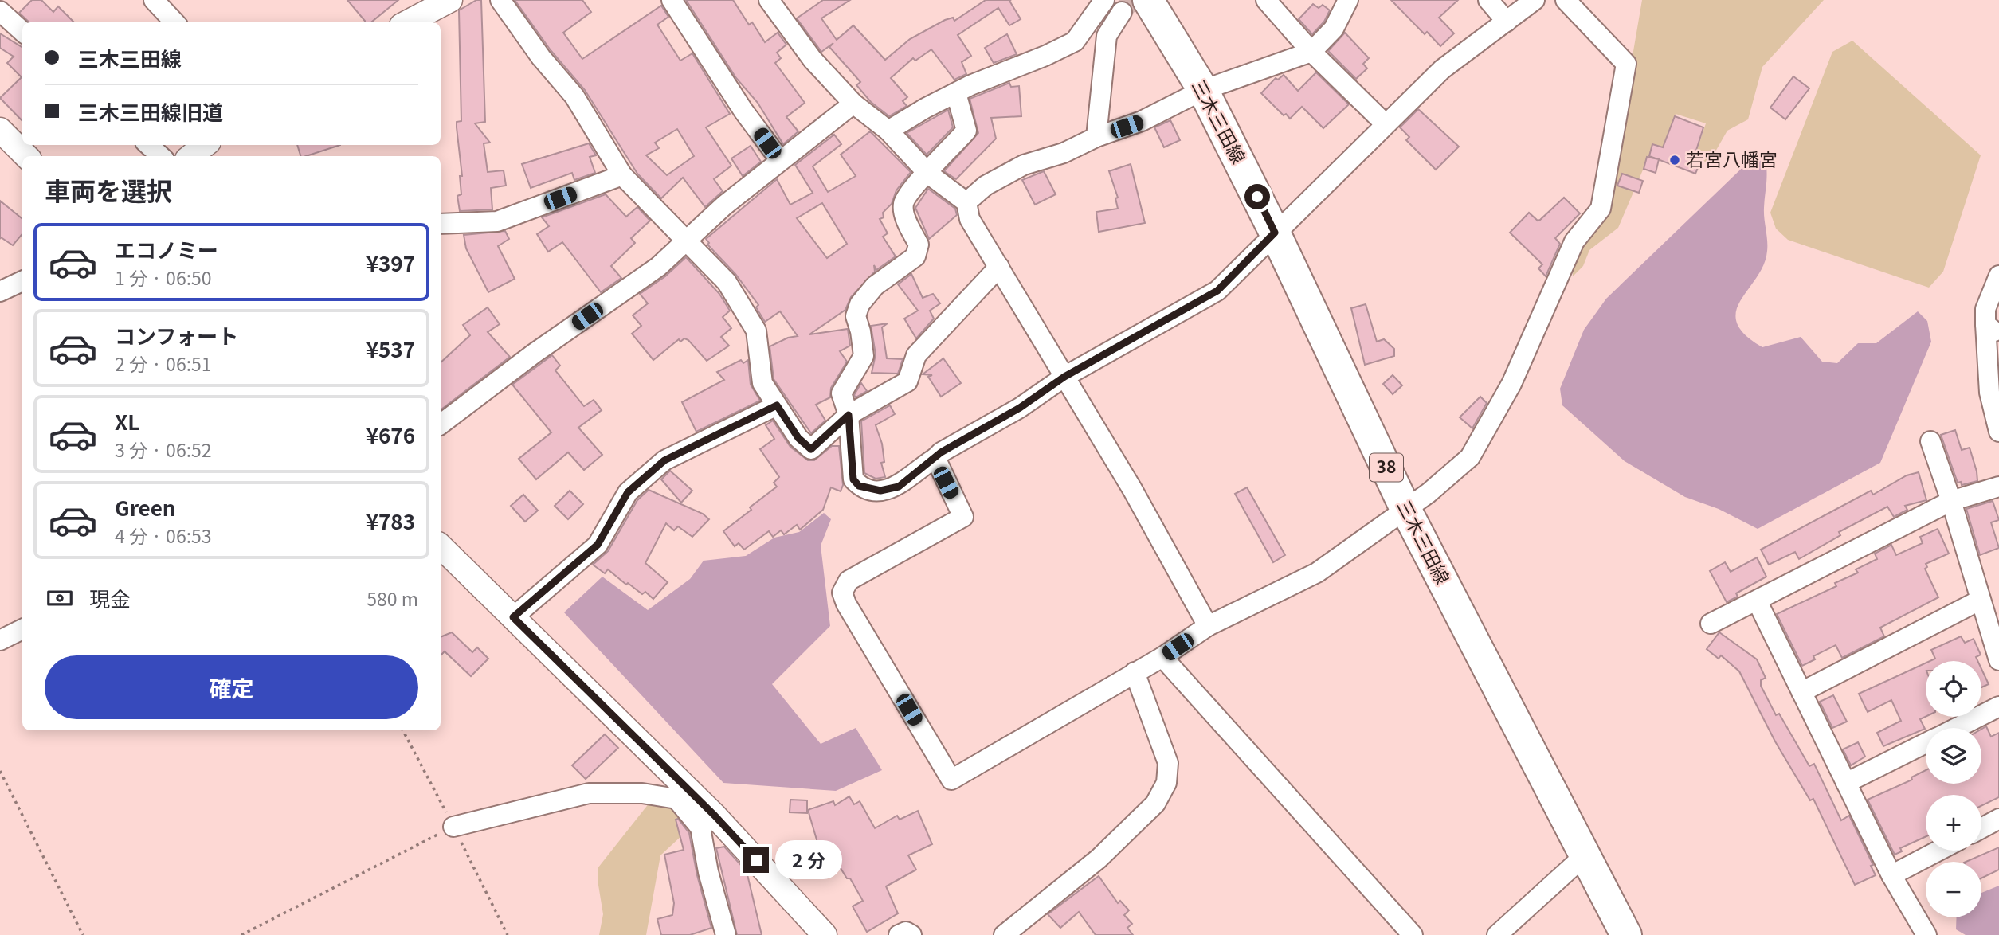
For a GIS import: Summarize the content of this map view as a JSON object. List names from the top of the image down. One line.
{"streets":{"main road":["三木三田線","38"]},"places":["若宮八幡宮"],"page":{"banner":["三木三田線","三木三田線旧道"],"heading":"車両を選択","list":[{"name":"エコノミー","note":"1 分 · 06:50","value":"¥397"},{"name":"コンフォート","note":"2 分 · 06:51","value":"¥537"},{"name":"XL","note":"3 分 · 06:52","value":"¥676"},{"name":"Green","note":"4 分 · 06:53","value":"¥783"}],"pay":["現金","580 m"],"buttons":"確定","map_buttons":["+","−"],"bubble":"2 分"}}
